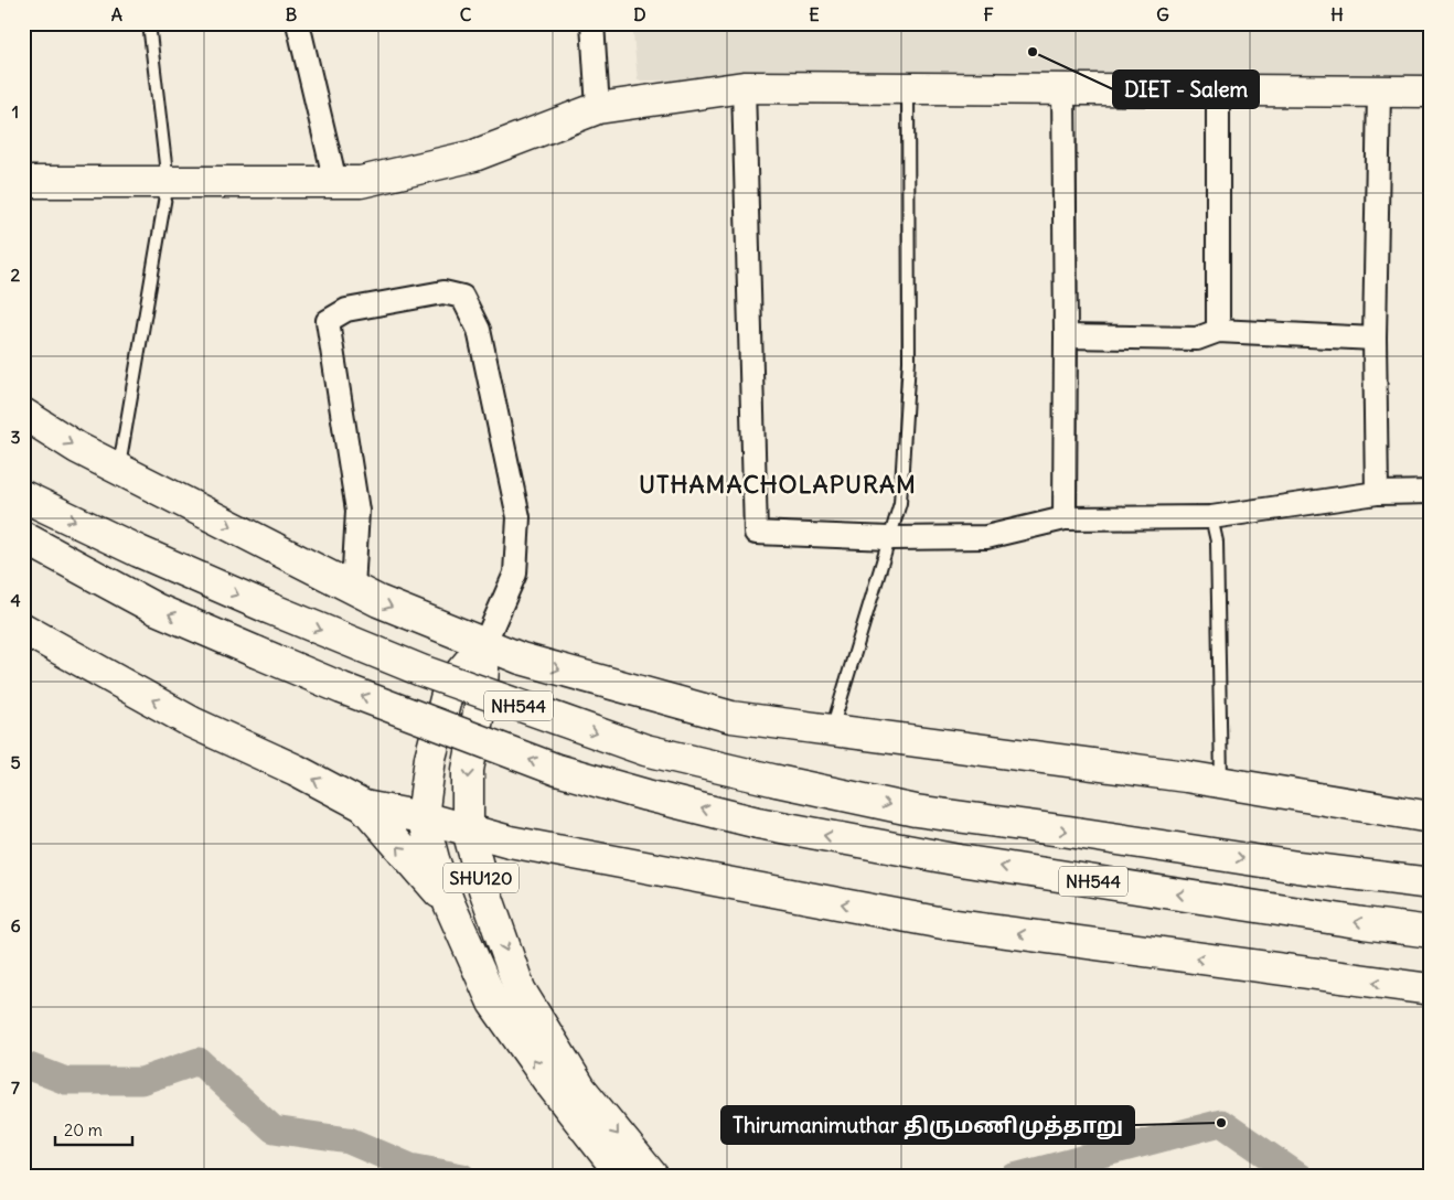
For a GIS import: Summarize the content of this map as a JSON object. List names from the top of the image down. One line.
{"streets":{"main road":["NH544","SHU120"]},"districts":["UTHAMACHOLAPURAM"],"places":["DIET - Salem","Thirumanimuthar திருமணிமுத்தாறு"],"scale_bar":"20 m","grid":{"columns":["A","B","C","D","E","F","G","H"],"rows":["1","2","3","4","5","6","7"]}}
